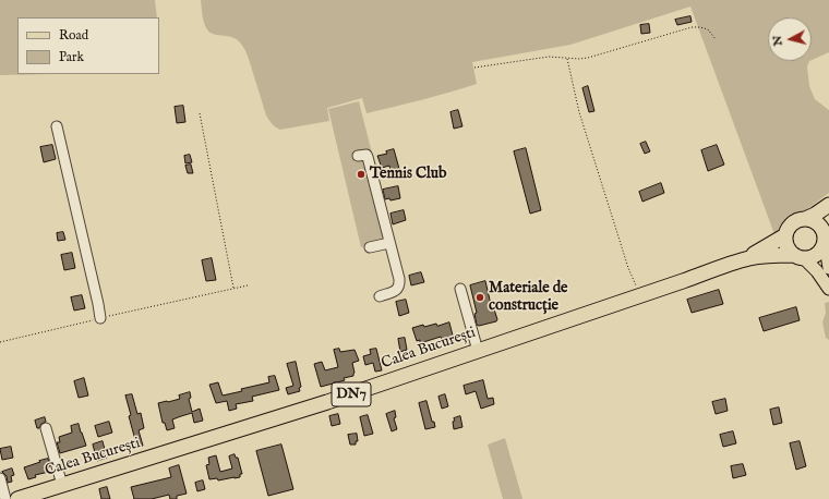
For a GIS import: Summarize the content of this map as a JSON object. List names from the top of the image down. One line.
{"streets":{"highway":["Calea București","DN7"]},"crossings":[["Calea București","DN7"]],"places":["Tennis Club","Materiale de construcție"],"legend":["Road","Park"],"north":"left"}
